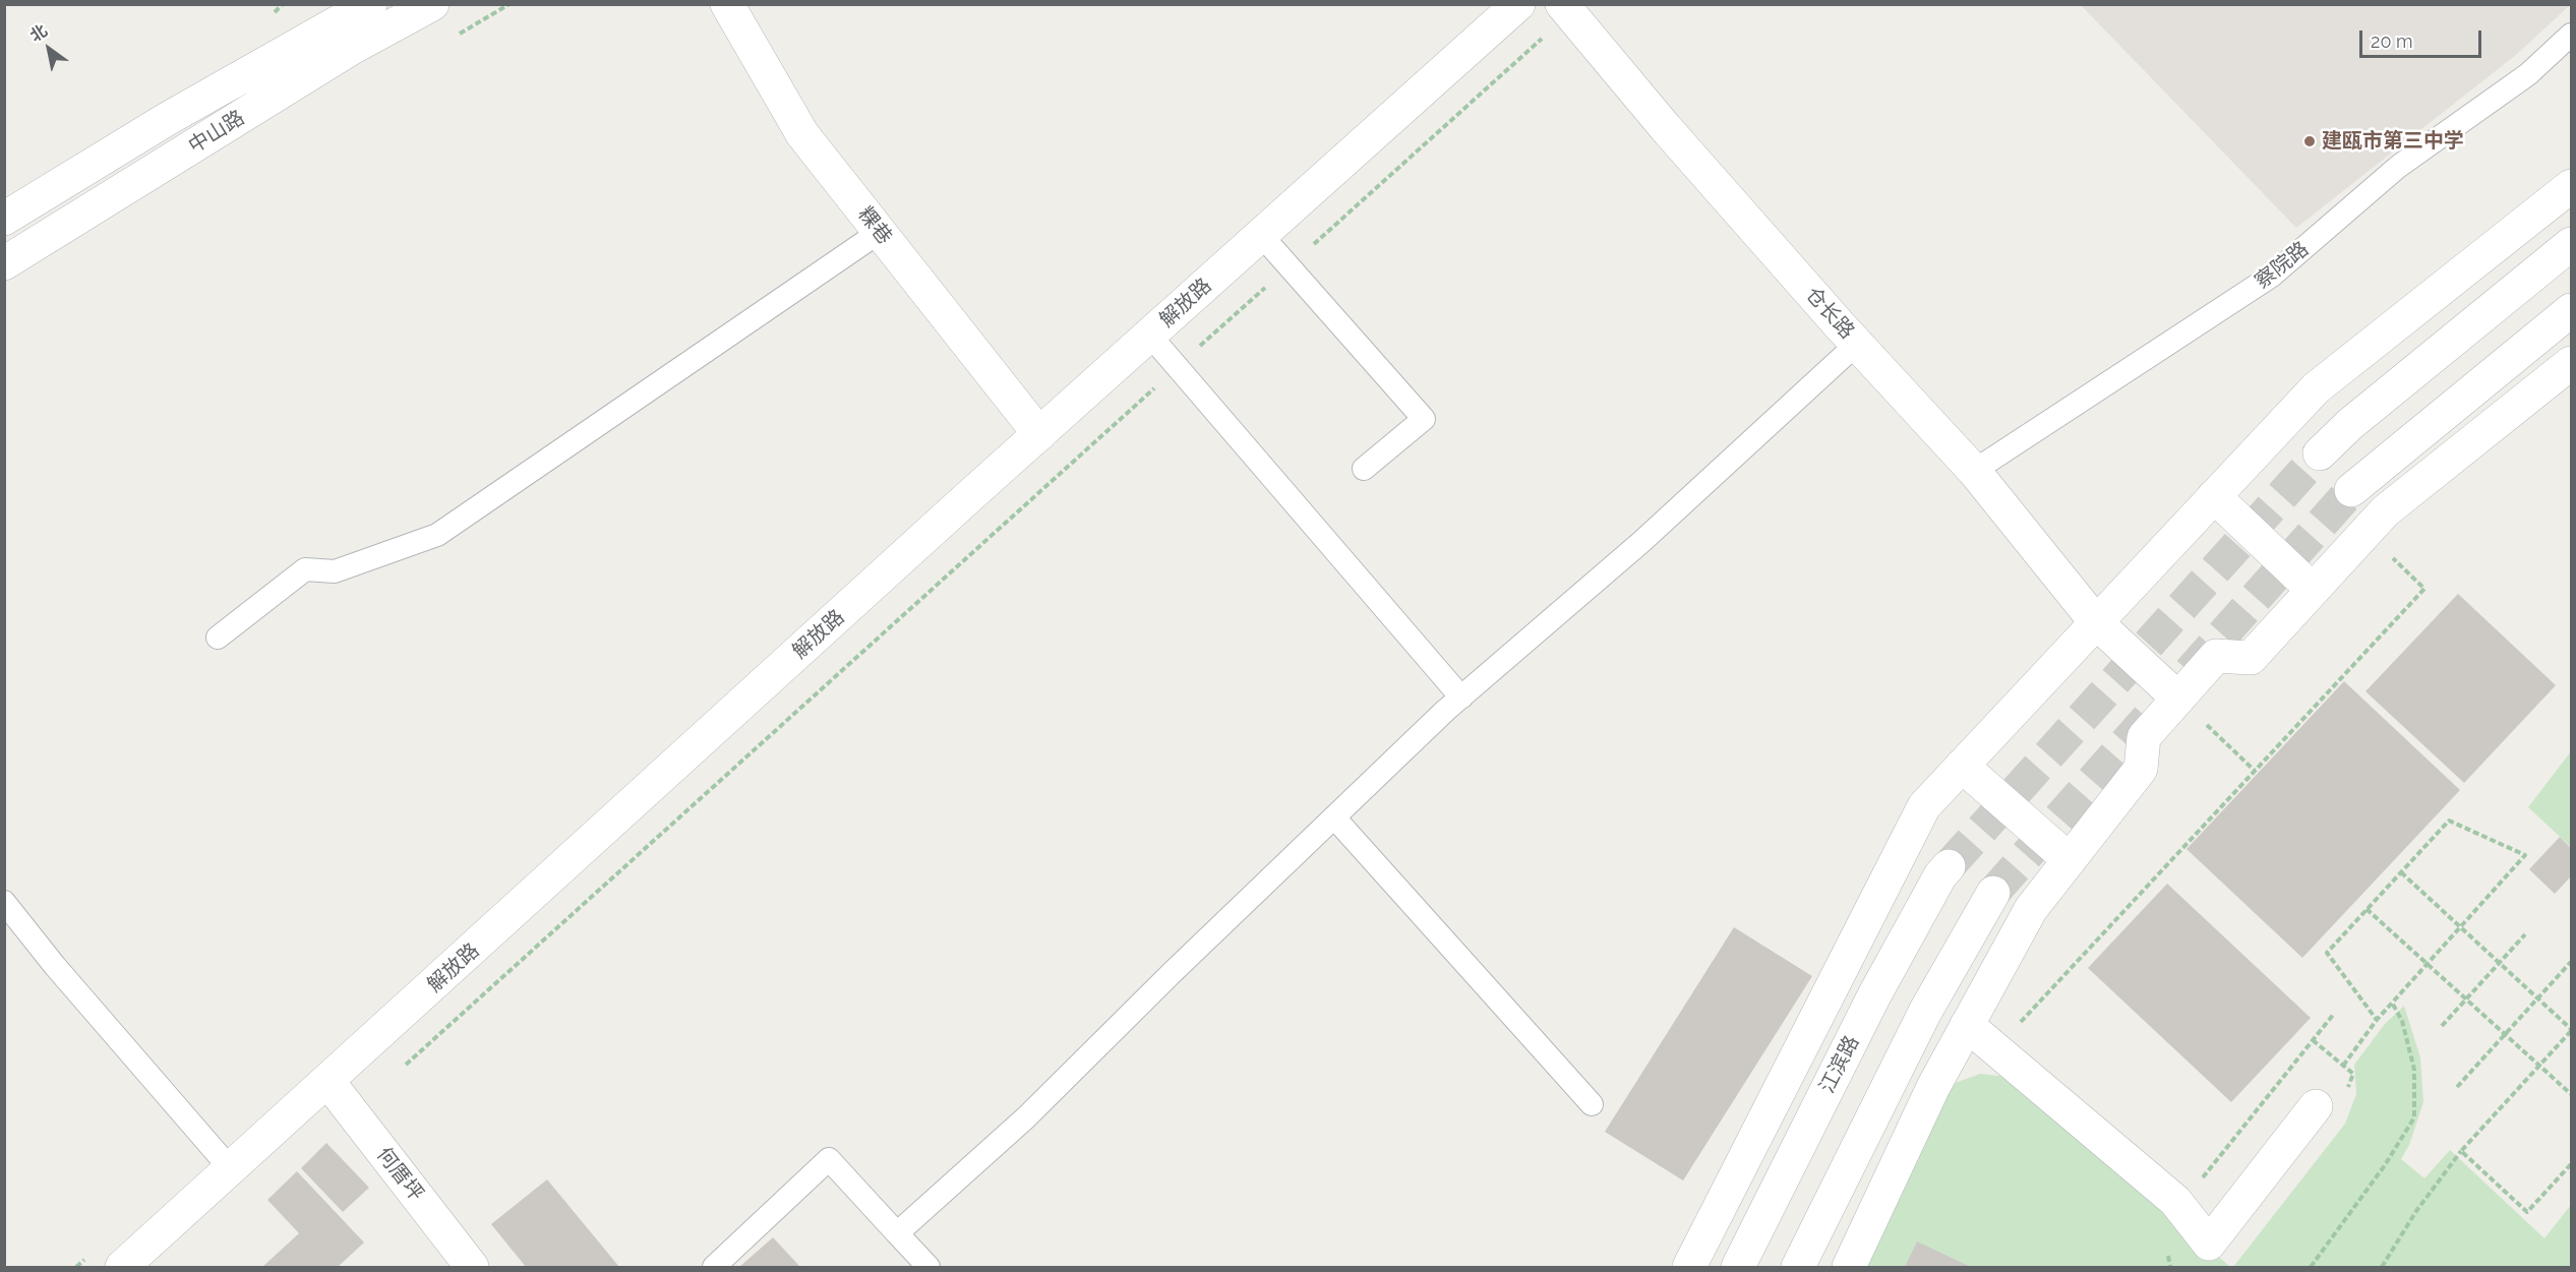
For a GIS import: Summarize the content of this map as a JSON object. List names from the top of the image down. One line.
{"streets":{"street":["中山路","粿巷","解放路","仓长路","江滨路","何厝坪"],"lane":["察院路"]},"crossings":[["粿巷","解放路"],["察院路","仓长路"],["解放路","何厝坪"]],"places":["建瓯市第三中学"],"scale_bar":"20 m","north":"top left"}
